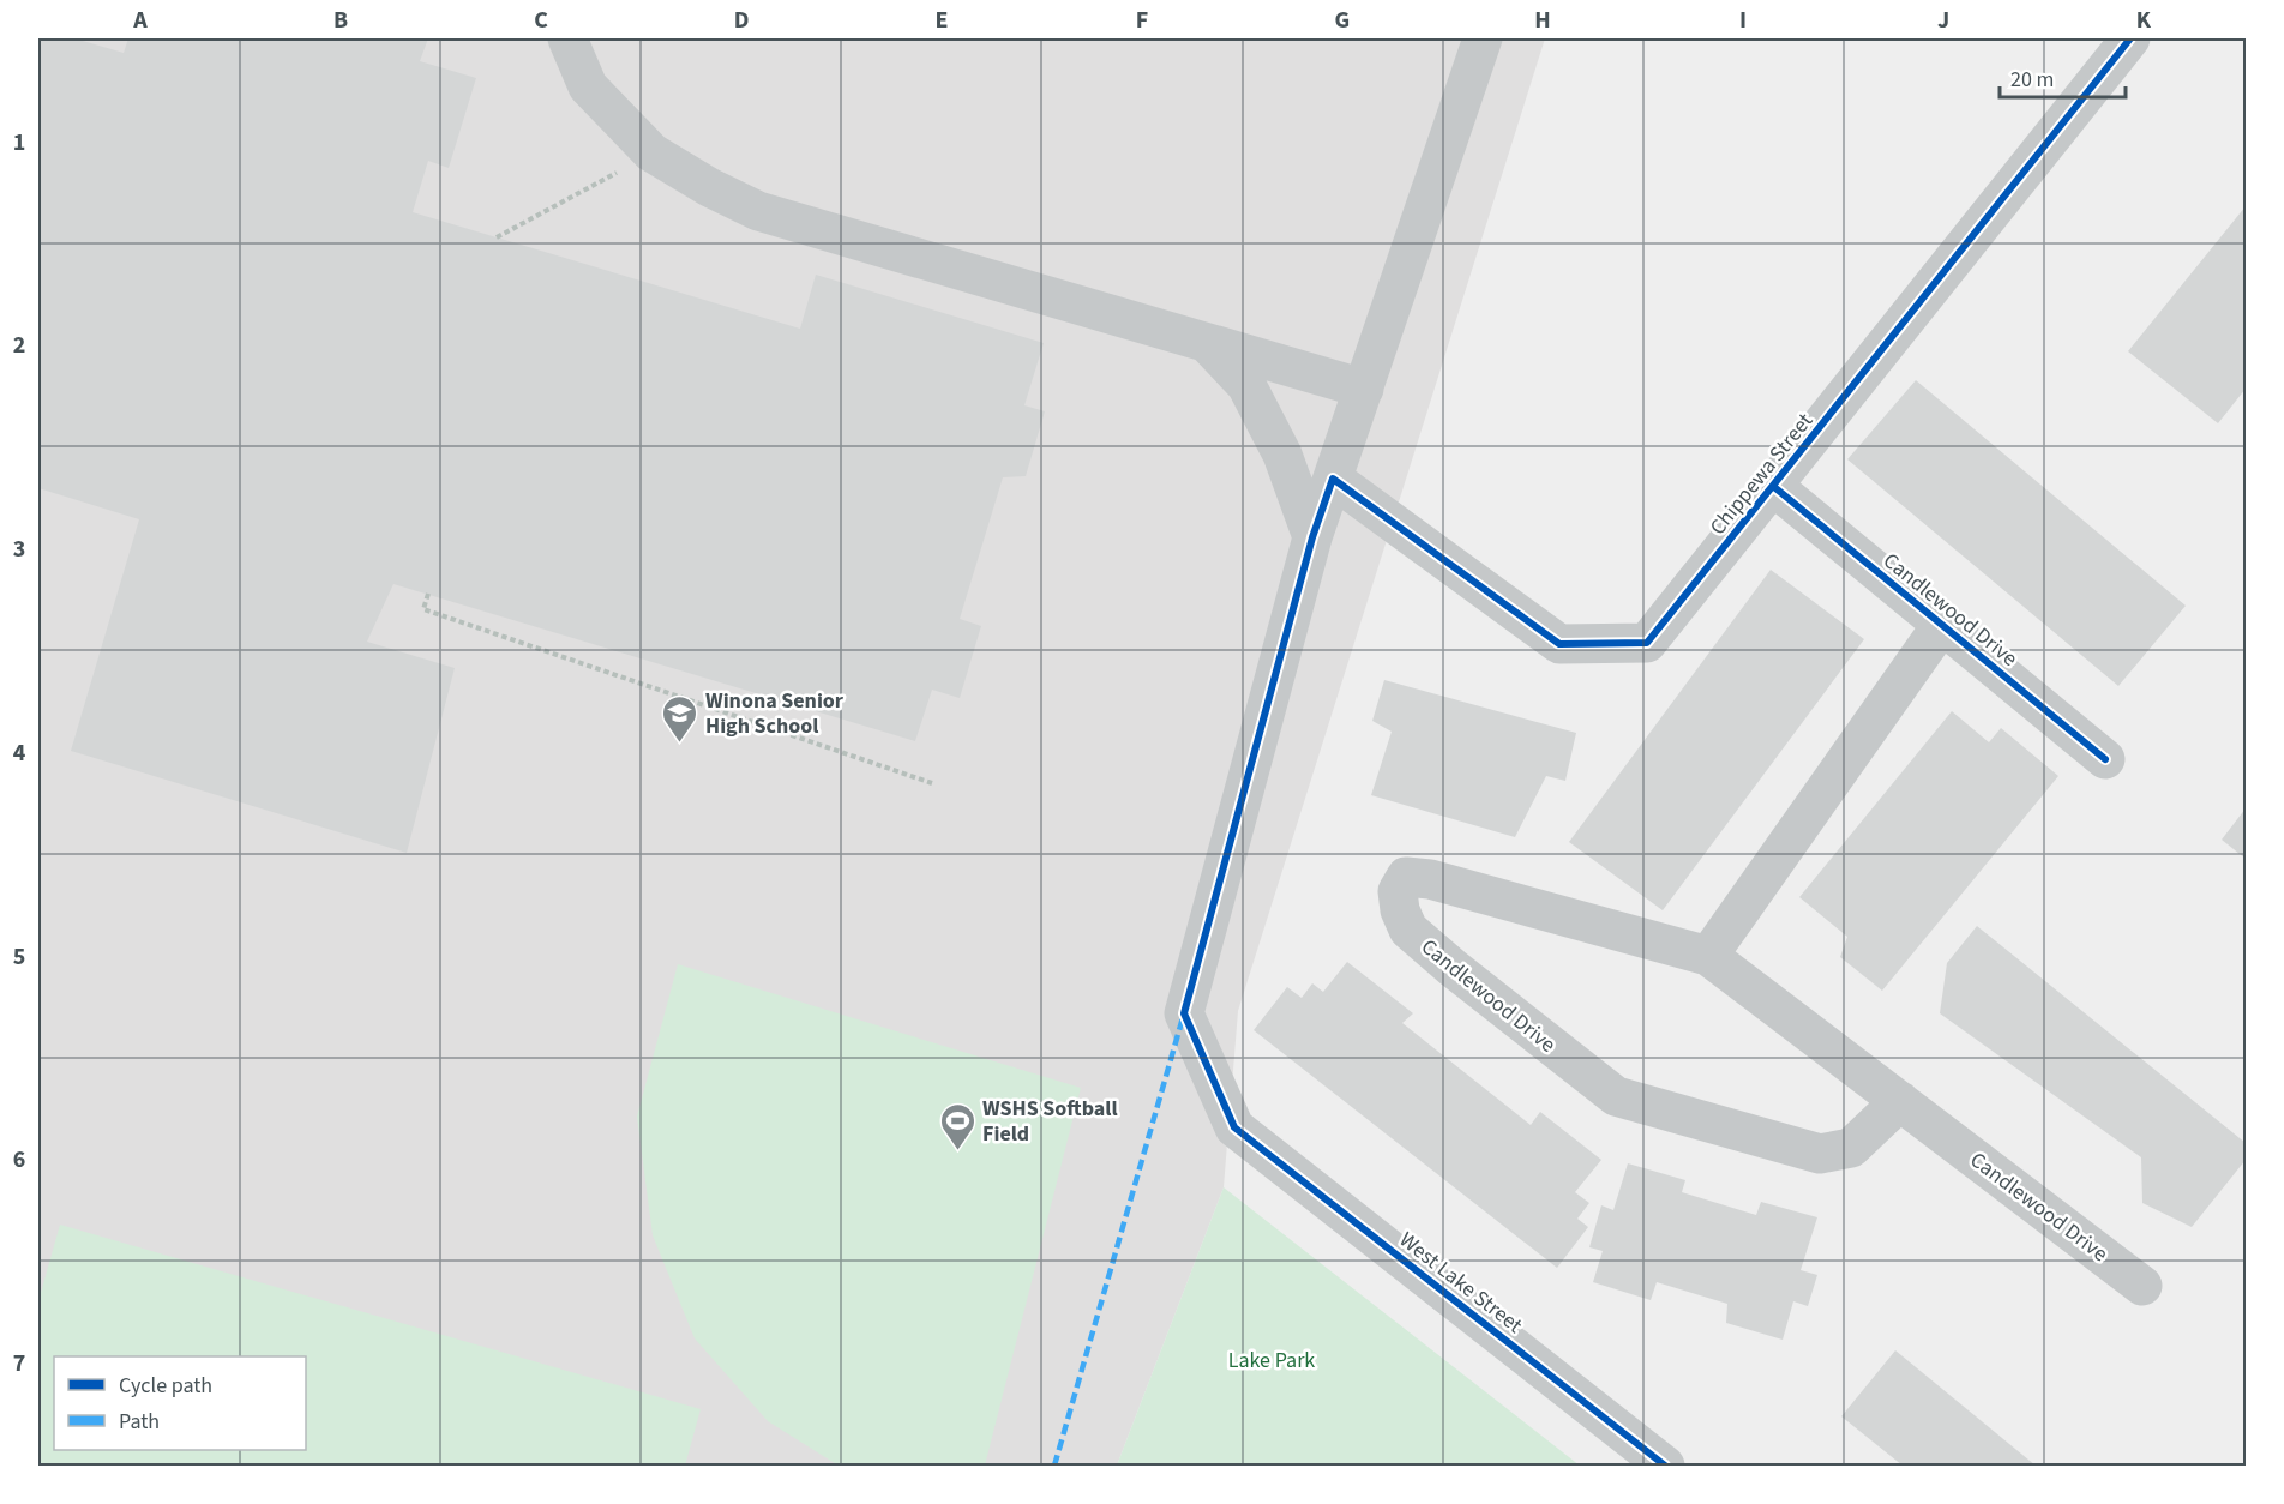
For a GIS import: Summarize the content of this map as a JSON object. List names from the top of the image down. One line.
{"streets":{"street":["Chippewa Street","Candlewood Drive","West Lake Street"]},"crossings":[["Chippewa Street","Candlewood Drive"]],"parks":["Lake Park"],"places":{"school or university":["Winona Senior High School"],"sports":["WSHS Softball Field"]},"legend":["Cycle path","Path"],"scale_bar":"20 m","grid":{"columns":["A","B","C","D","E","F","G","H","I","J","K"],"rows":["1","2","3","4","5","6","7"]}}
